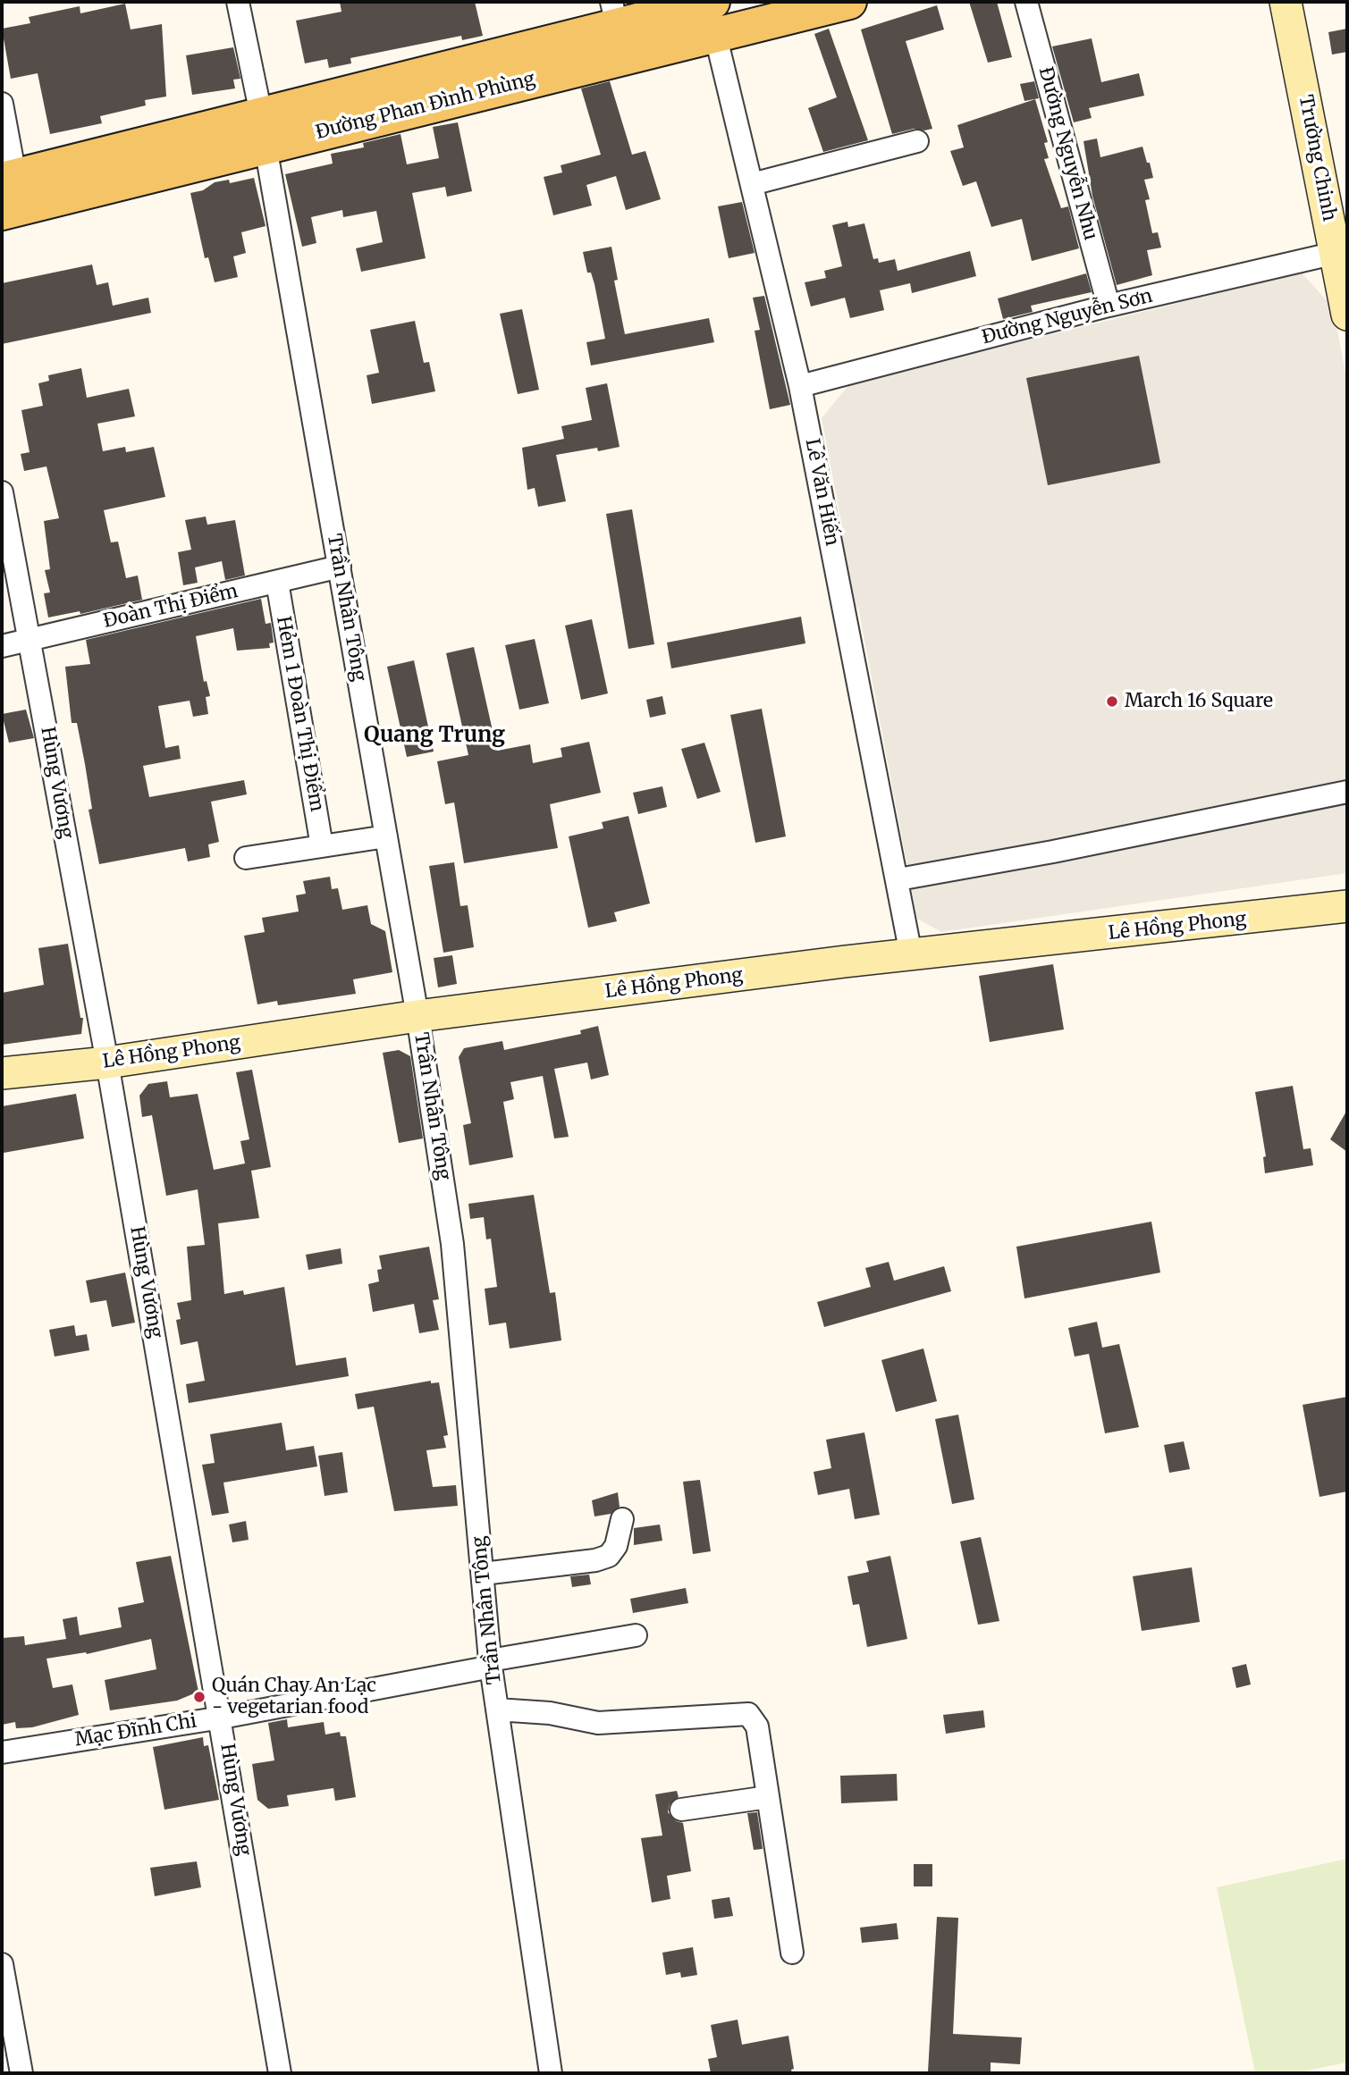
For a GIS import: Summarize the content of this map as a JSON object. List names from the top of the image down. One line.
{"streets":{"main road":["Đường Phan Đình Phùng"],"street":["Đường Nguyễn Nhu","Trường Chinh","Đường Nguyễn Sơn","Lê Văn Hiến","Đoàn Thị Điểm","Trần Nhân Tông","Hẻm 1 Đoàn Thị Điểm","Hùng Vương","Lê Hồng Phong","Mạc Đĩnh Chi"]},"crossings":[["Đường Phan Đình Phùng","Lê Văn Hiến"],["Đường Phan Đình Phùng","Trần Nhân Tông"],["Đường Nguyễn Nhu","Đường Nguyễn Sơn"],["Trường Chinh","Đường Nguyễn Sơn"],["Đường Nguyễn Sơn","Lê Văn Hiến"],["Lê Văn Hiến","Lê Hồng Phong"],["Đoàn Thị Điểm","Trần Nhân Tông"],["Đoàn Thị Điểm","Hẻm 1 Đoàn Thị Điểm"],["Đoàn Thị Điểm","Hùng Vương"],["Trần Nhân Tông","Lê Hồng Phong"],["Trần Nhân Tông","Mạc Đĩnh Chi"],["Hùng Vương","Lê Hồng Phong"],["Hùng Vương","Mạc Đĩnh Chi"]],"districts":["Quang Trung"],"places":["March 16 Square","Quán Chay An Lạc - vegetarian food"]}
